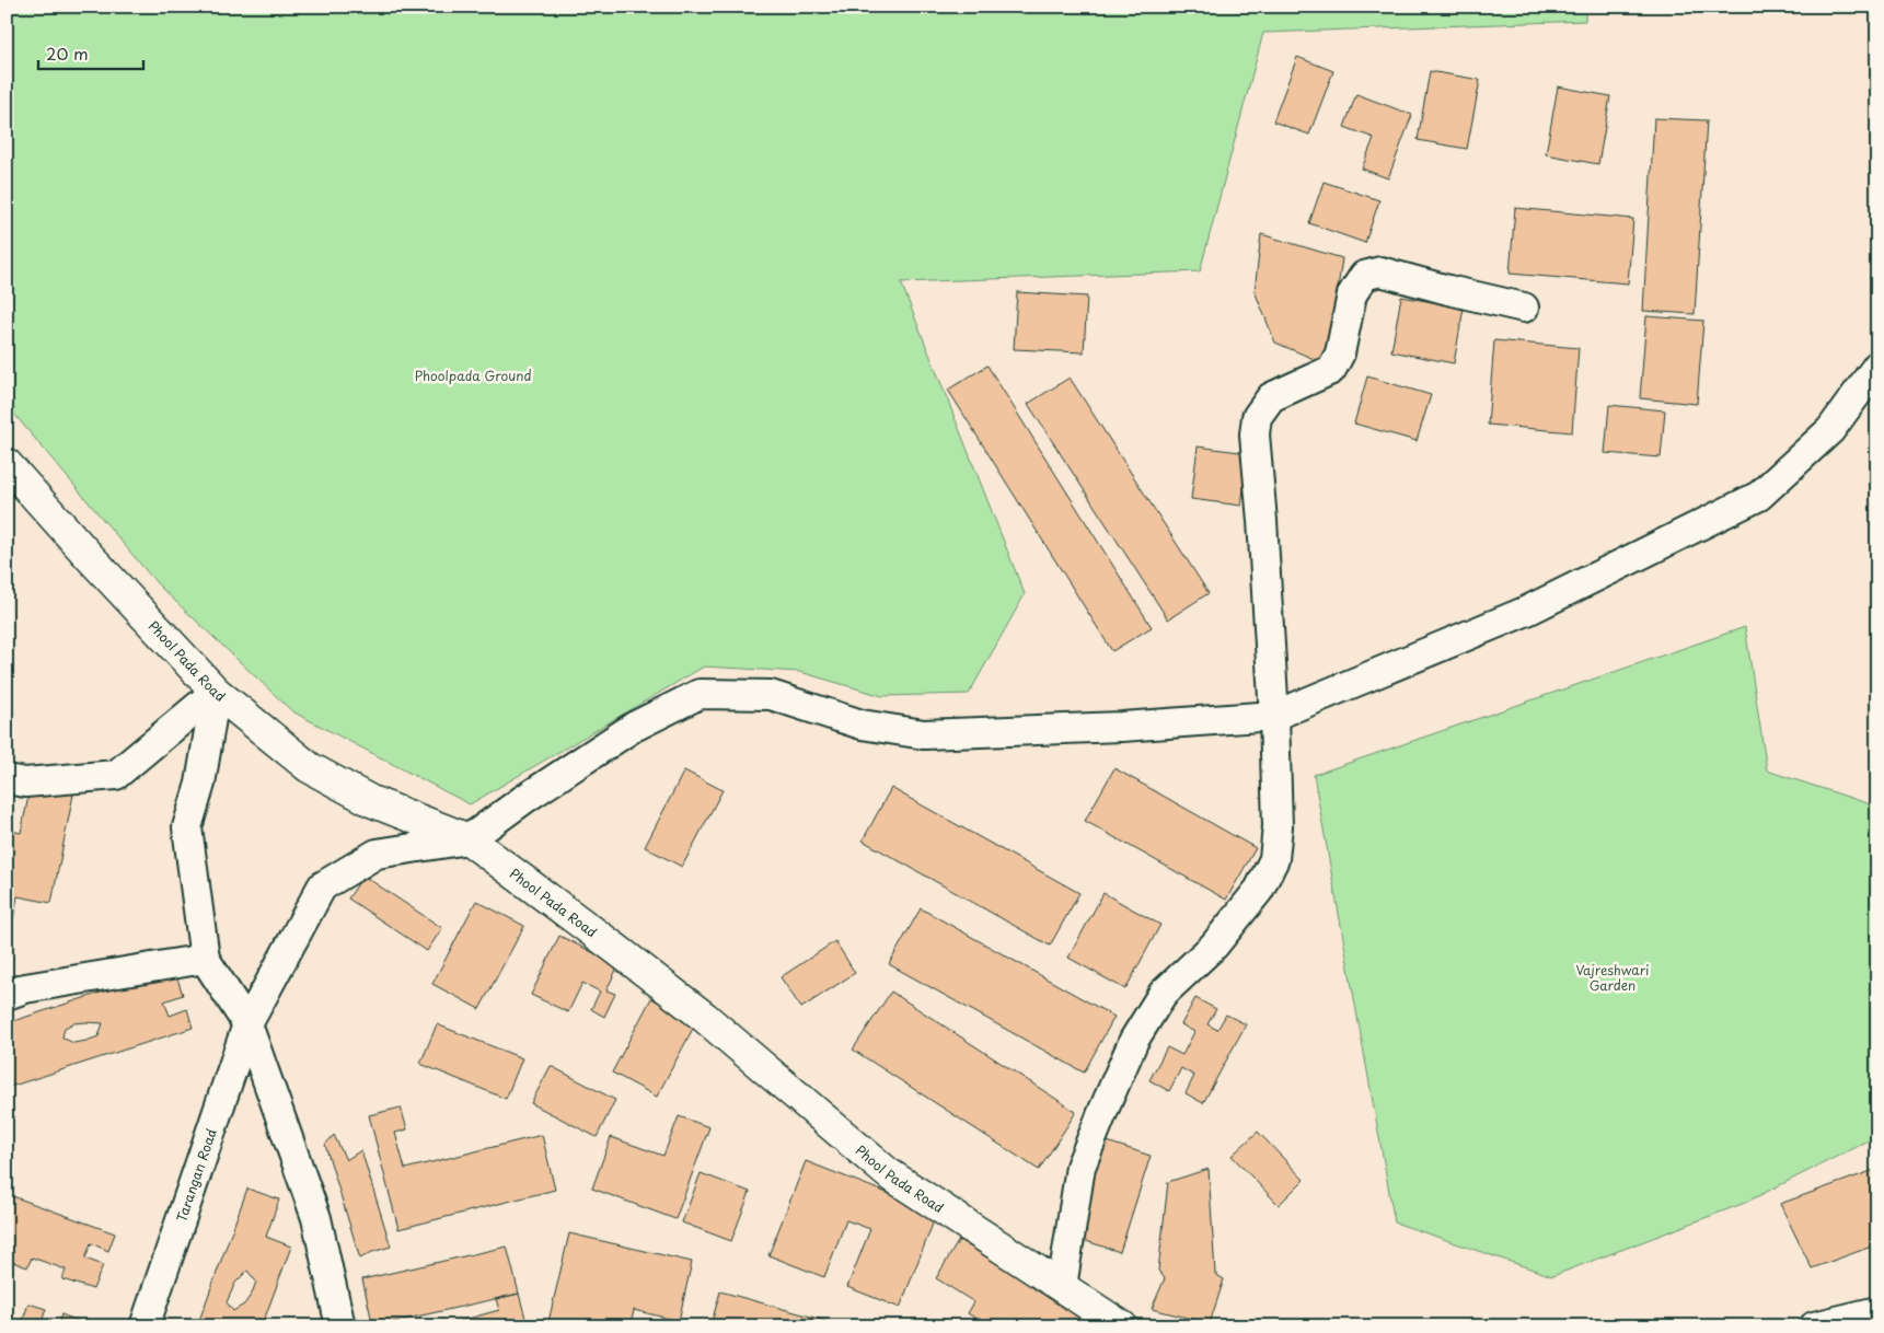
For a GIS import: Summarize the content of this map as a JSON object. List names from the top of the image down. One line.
{"streets":{"street":["Phool Pada Road","Tarangan Road"]},"crossings":[["Phool Pada Road","Tarangan Road"]],"parks":["Phoolpada Ground","Vajreshwari Garden"],"scale_bar":"20 m"}
